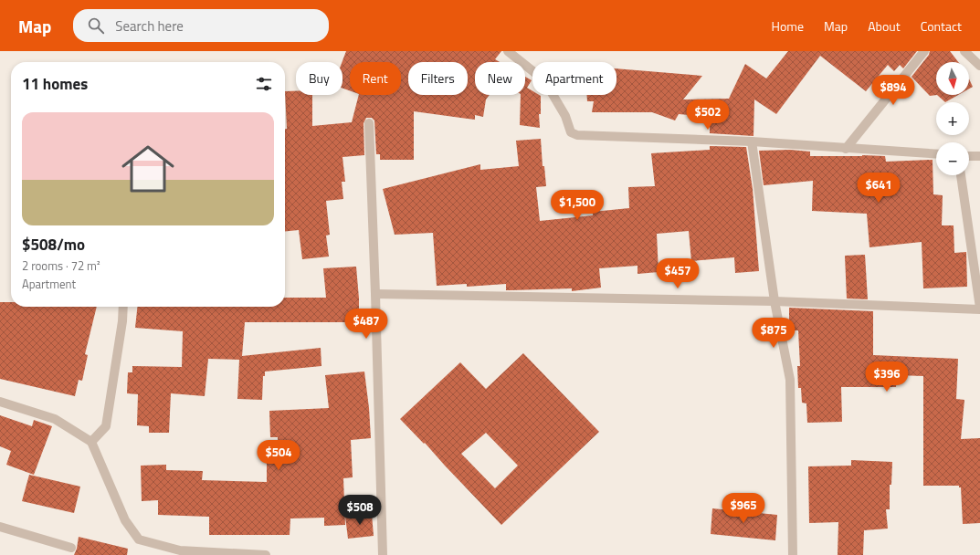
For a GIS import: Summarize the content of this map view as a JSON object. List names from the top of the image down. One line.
{"north":"bottom","page":{"header":"Map","search":"Search here","nav":["Home","Map","About","Contact"],"map_buttons":["+","−"],"chip":["Buy","Rent","Filters","New","Apartment"],"heading":"11 homes","price":["$894","$502","$641","$1,500","$457","$487","$875","$396","$504","$965","$508"],"list":[{"name":"$508/mo","note":"2 rooms · 72 m² · Apartment"}]}}
